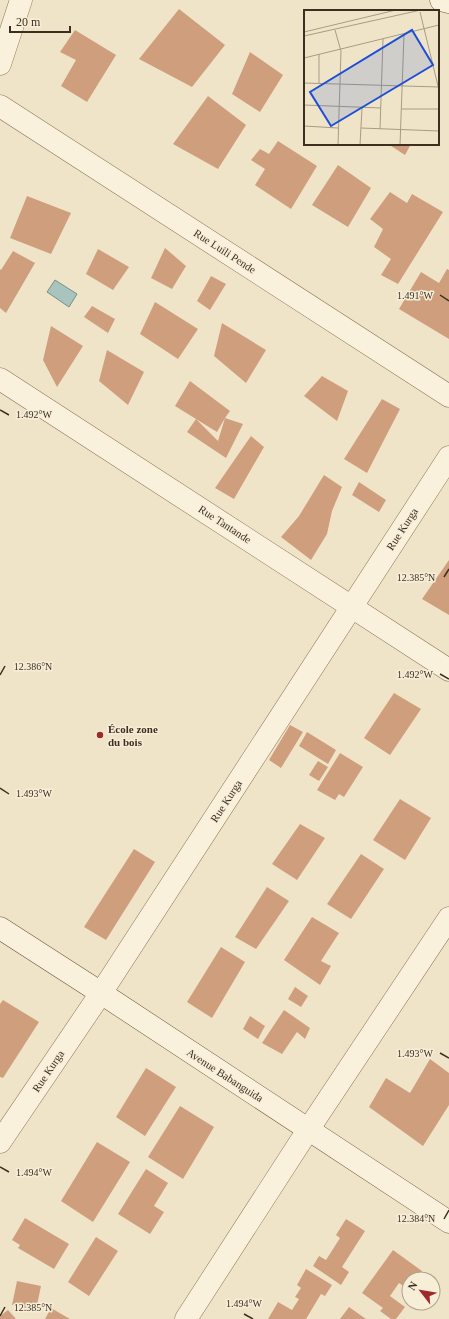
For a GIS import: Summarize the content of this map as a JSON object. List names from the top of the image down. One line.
{"streets":{"street":["Rue Luili Pende","Rue Tantande","Rue Kurga","Avenue Babanguida"]},"crossings":[["Rue Tantande","Rue Kurga"],["Rue Kurga","Avenue Babanguida"]],"places":["École zone du bois"],"scale_bar":"20 m","north":"top left","coordinates":["1.491°W","1.492°W","12.385°N","12.386°N","1.493°W","1.494°W","12.384°N"]}
